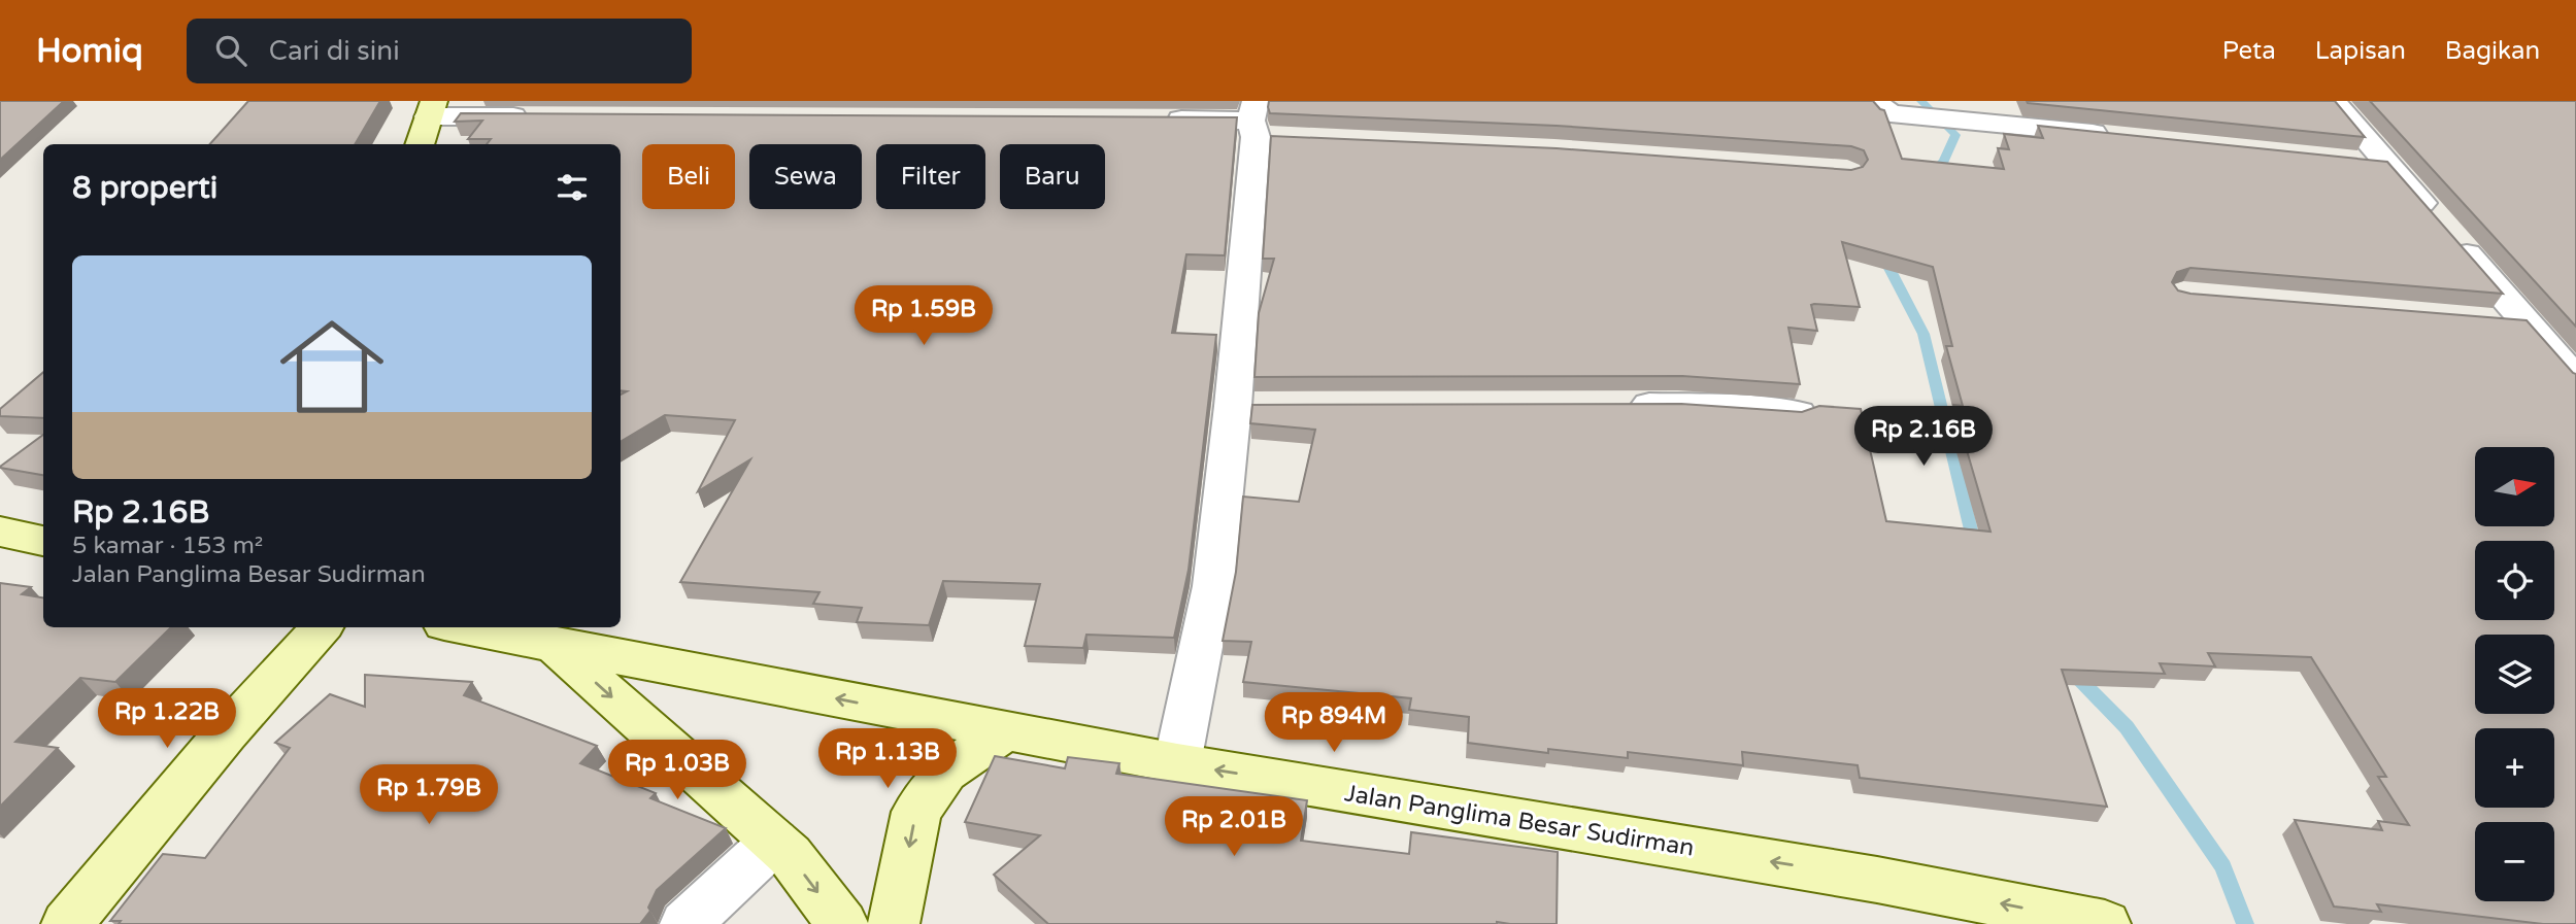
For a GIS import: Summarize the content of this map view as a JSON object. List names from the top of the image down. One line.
{"streets":{"main road":["Jalan Panglima Besar Sudirman"]},"one_way":["Jalan Panglima Besar Sudirman"],"north":"right","page":{"header":"Homiq","search":"Cari di sini","nav":["Peta","Lapisan","Bagikan"],"chip":["Beli","Sewa","Filter","Baru"],"heading":"8 properti","list":[{"name":"Rp 2.16B","note":"5 kamar · 153 m² · Jalan Panglima Besar Sudirman"}],"price":["Rp 1.59B","Rp 2.16B","Rp 1.22B","Rp 894M","Rp 1.13B","Rp 1.03B","Rp 1.79B","Rp 2.01B"],"map_buttons":["+","−"]}}
